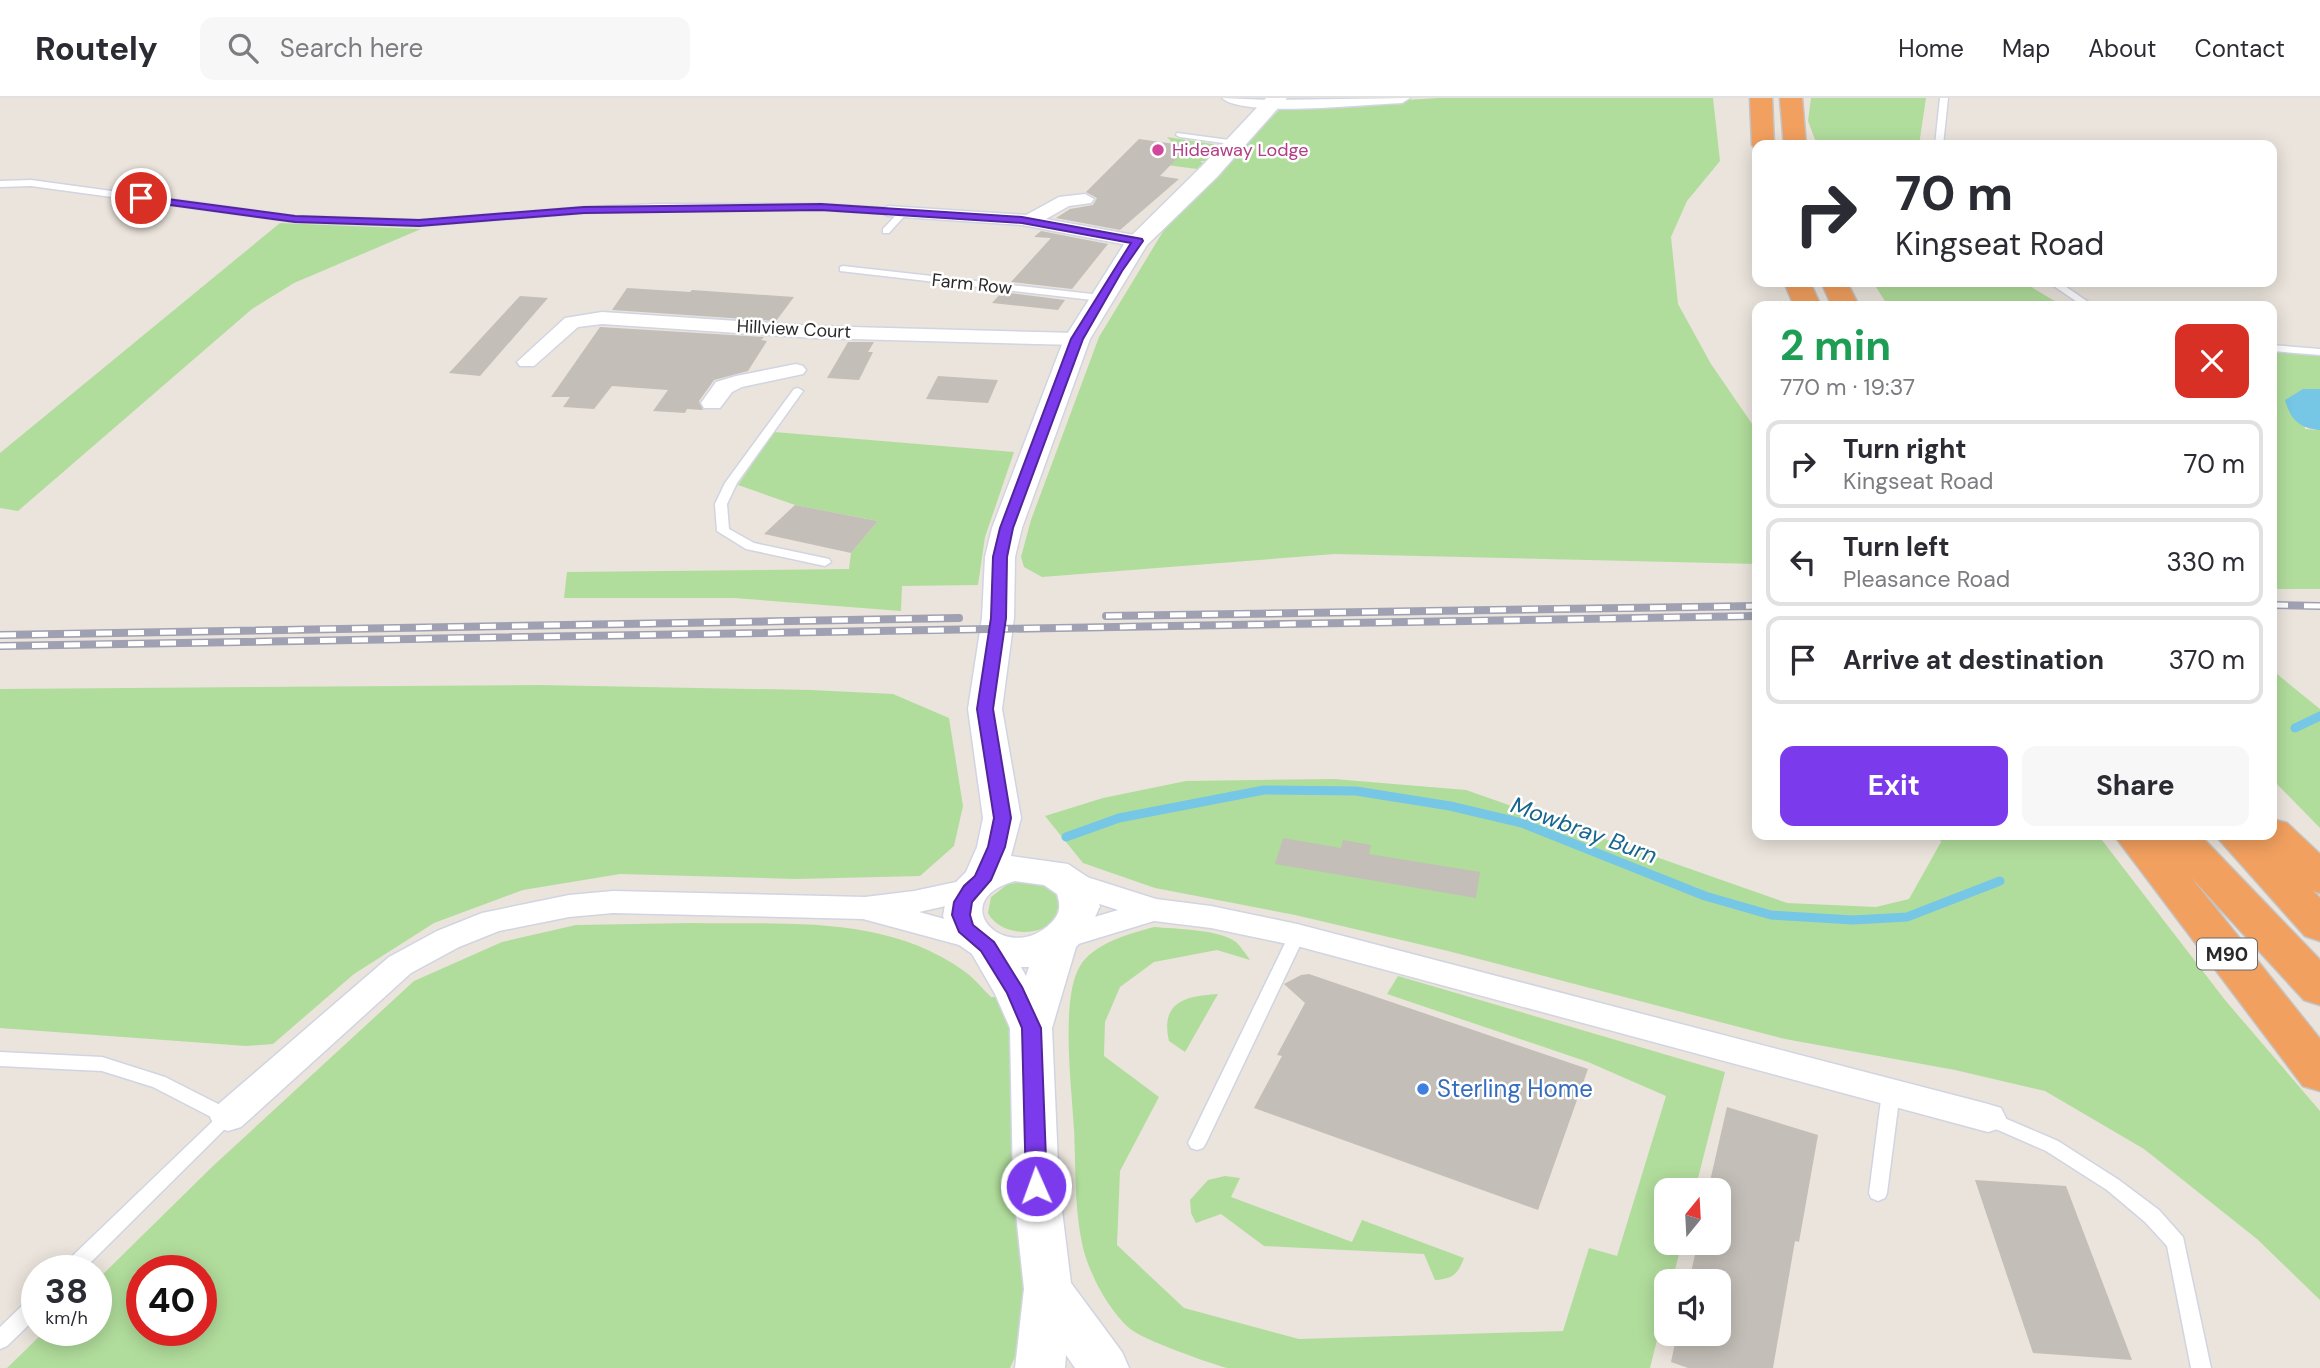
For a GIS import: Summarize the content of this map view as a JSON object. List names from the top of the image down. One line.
{"streets":{"highway":["M90"],"street":["Hillview Court"],"lane":["Farm Row"]},"water":["Mowbray Burn"],"places":["Hideaway Lodge","Sterling Home"],"north":"top","page":{"header":"Routely","search":"Search here","nav":["Home","Map","About","Contact"],"turn":["70 m","Kingseat Road"],"heading":["2 min","770 m · 19:37"],"list":[{"name":"Turn right","note":"Kingseat Road","value":"70 m"},{"name":"Turn left","note":"Pleasance Road","value":"330 m"},{"name":"Arrive at destination","value":"370 m"}],"buttons":["Exit","Share"],"speed":"38 km/h","limit":"40"}}
